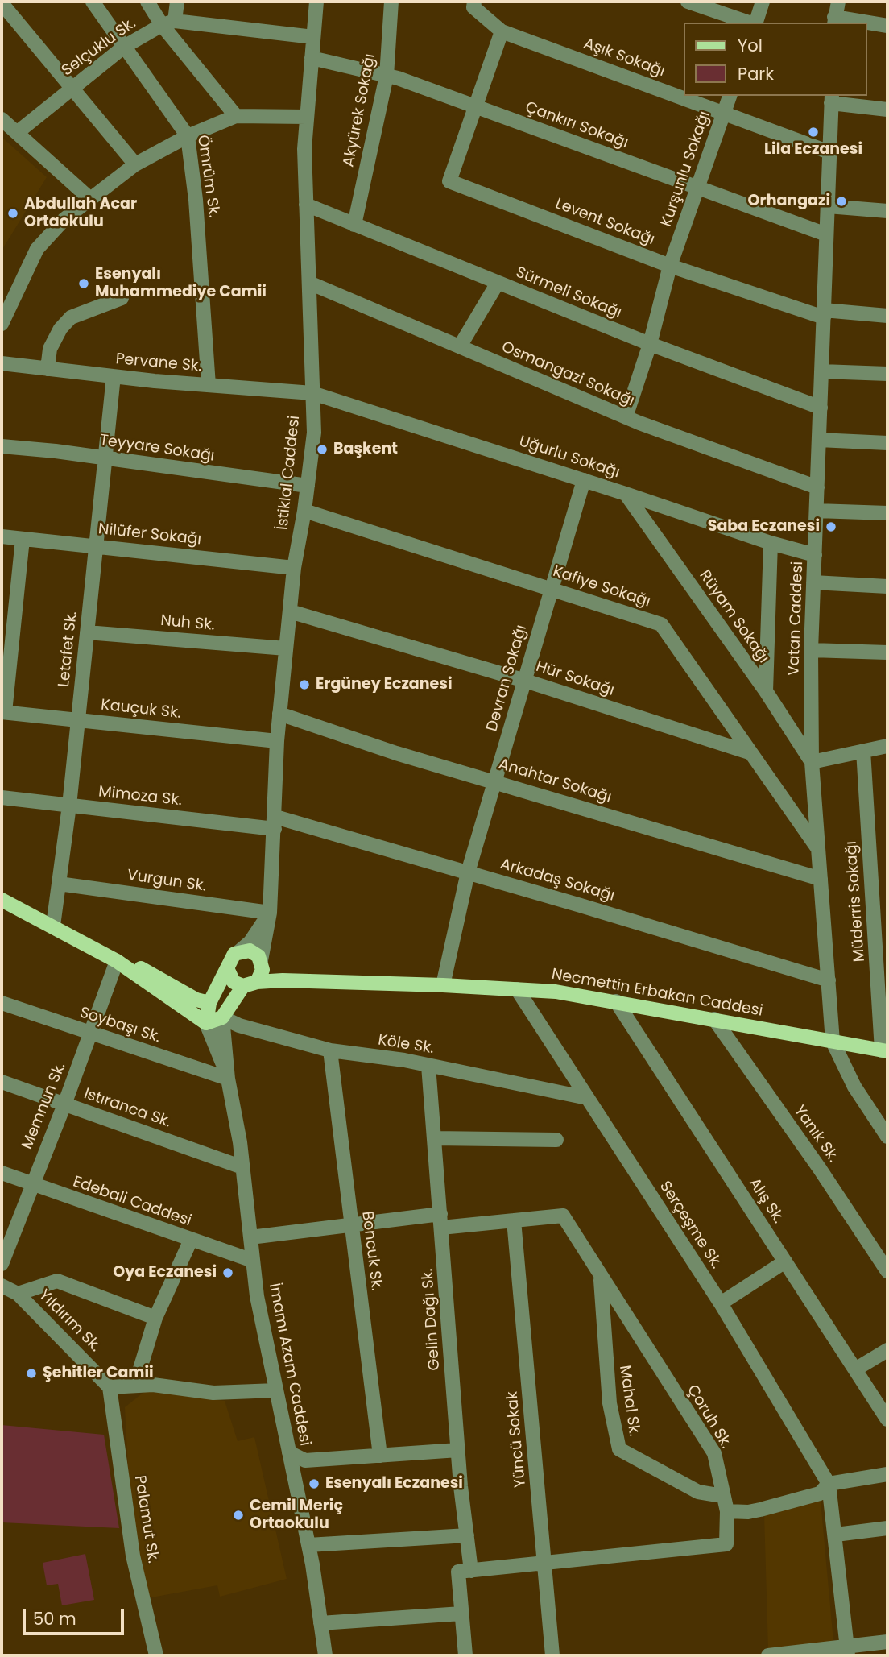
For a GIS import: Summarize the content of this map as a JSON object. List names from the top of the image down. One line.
{"streets":{"main road":["Necmettin Erbakan Caddesi"],"street":["Selçuklu Sk.","Aşık Sokağı","Akyürek Sokağı","Çankırı Sokağı","Kurşunlu Sokağı","Ömrüm Sk.","Levent Sokağı","Sürmeli Sokağı","Pervane Sk.","Osmangazi Sokağı","Teyyare Sokağı","Uğurlu Sokağı","İstiklal Caddesi","Nilüfer Sokağı","Kafiye Sokağı","Rüyam Sokağı","Vatan Caddesi","Nuh Sk.","Letafet Sk.","Devran Sokağı","Hür Sokağı","Kauçuk Sk.","Anahtar Sokağı","Mimoza Sk.","Arkadaş Sokağı","Vurgun Sk.","Müderris Sokağı","Soybaşı Sk.","Köle Sk.","Memnun Sk.","Istıranca Sk.","Yanık Sk.","Alış Sk.","Edebali Caddesi","Serçeşme Sk.","Boncuk Sk.","Gelin Dağı Sk.","Yıldırım Sk.","İmamı Azam Caddesi","Mahal Sk.","Çoruh Sk.","Yüncü Sokak","Palamut Sk."]},"crossings":[["Selçuklu Sk.","Ömrüm Sk."],["Aşık Sokağı","Kurşunlu Sokağı"],["Aşık Sokağı","Vatan Caddesi"],["Akyürek Sokağı","Çankırı Sokağı"],["Akyürek Sokağı","Sürmeli Sokağı"],["Çankırı Sokağı","Kurşunlu Sokağı"],["Çankırı Sokağı","Levent Sokağı"],["Çankırı Sokağı","İstiklal Caddesi"],["Çankırı Sokağı","Vatan Caddesi"],["Kurşunlu Sokağı","Levent Sokağı"],["Kurşunlu Sokağı","Sürmeli Sokağı"],["Kurşunlu Sokağı","Osmangazi Sokağı"],["Ömrüm Sk.","Pervane Sk."],["Levent Sokağı","Vatan Caddesi"],["Sürmeli Sokağı","İstiklal Caddesi"],["Sürmeli Sokağı","Vatan Caddesi"],["Pervane Sk.","Uğurlu Sokağı"],["Pervane Sk.","İstiklal Caddesi"],["Pervane Sk.","Letafet Sk."],["Osmangazi Sokağı","İstiklal Caddesi"],["Osmangazi Sokağı","Vatan Caddesi"],["Teyyare Sokağı","İstiklal Caddesi"],["Teyyare Sokağı","Letafet Sk."],["Uğurlu Sokağı","İstiklal Caddesi"],["Uğurlu Sokağı","Rüyam Sokağı"],["Uğurlu Sokağı","Vatan Caddesi"],["Uğurlu Sokağı","Devran Sokağı"],["İstiklal Caddesi","Nilüfer Sokağı"],["İstiklal Caddesi","Kafiye Sokağı"],["İstiklal Caddesi","Nuh Sk."],["İstiklal Caddesi","Hür Sokağı"],["İstiklal Caddesi","Kauçuk Sk."],["İstiklal Caddesi","Anahtar Sokağı"],["İstiklal Caddesi","Mimoza Sk."],["İstiklal Caddesi","Arkadaş Sokağı"],["İstiklal Caddesi","Vurgun Sk."],["İstiklal Caddesi","Necmettin Erbakan Caddesi"],["Nilüfer Sokağı","Letafet Sk."],["Kafiye Sokağı","Vatan Caddesi"],["Kafiye Sokağı","Devran Sokağı"],["Kafiye Sokağı","Hür Sokağı"],["Rüyam Sokağı","Vatan Caddesi"],["Vatan Caddesi","Anahtar Sokağı"],["Vatan Caddesi","Arkadaş Sokağı"],["Vatan Caddesi","Necmettin Erbakan Caddesi"],["Nuh Sk.","Letafet Sk."],["Letafet Sk.","Kauçuk Sk."],["Letafet Sk.","Mimoza Sk."],["Letafet Sk.","Vurgun Sk."],["Devran Sokağı","Hür Sokağı"],["Devran Sokağı","Anahtar Sokağı"],["Devran Sokağı","Arkadaş Sokağı"],["Devran Sokağı","Necmettin Erbakan Caddesi"],["Mimoza Sk.","Arkadaş Sokağı"],["Müderris Sokağı","Necmettin Erbakan Caddesi"],["Necmettin Erbakan Caddesi","Yanık Sk."],["Necmettin Erbakan Caddesi","Alış Sk."],["Necmettin Erbakan Caddesi","Serçeşme Sk."],["Soybaşı Sk.","Memnun Sk."],["Soybaşı Sk.","İmamı Azam Caddesi"],["Köle Sk.","Serçeşme Sk."],["Köle Sk.","Boncuk Sk."],["Köle Sk.","Gelin Dağı Sk."],["Köle Sk.","İmamı Azam Caddesi"],["Memnun Sk.","Istıranca Sk."],["Memnun Sk.","Edebali Caddesi"],["Istıranca Sk.","İmamı Azam Caddesi"],["Edebali Caddesi","İmamı Azam Caddesi"],["Boncuk Sk.","Çoruh Sk."],["Gelin Dağı Sk.","Çoruh Sk."],["Yıldırım Sk.","Palamut Sk."],["İmamı Azam Caddesi","Çoruh Sk."],["Mahal Sk.","Çoruh Sk."],["Çoruh Sk.","Yüncü Sokak"]],"places":["Lila Eczanesi","Orhangazi","Abdullah Acar Ortaokulu","Esenyalı Muhammediye Camii","Başkent","Saba Eczanesi","Ergüney Eczanesi","Oya Eczanesi","Şehitler Camii","Esenyalı Eczanesi","Cemil Meriç Ortaokulu"],"legend":["Yol","Park"],"scale_bar":"50 m"}
